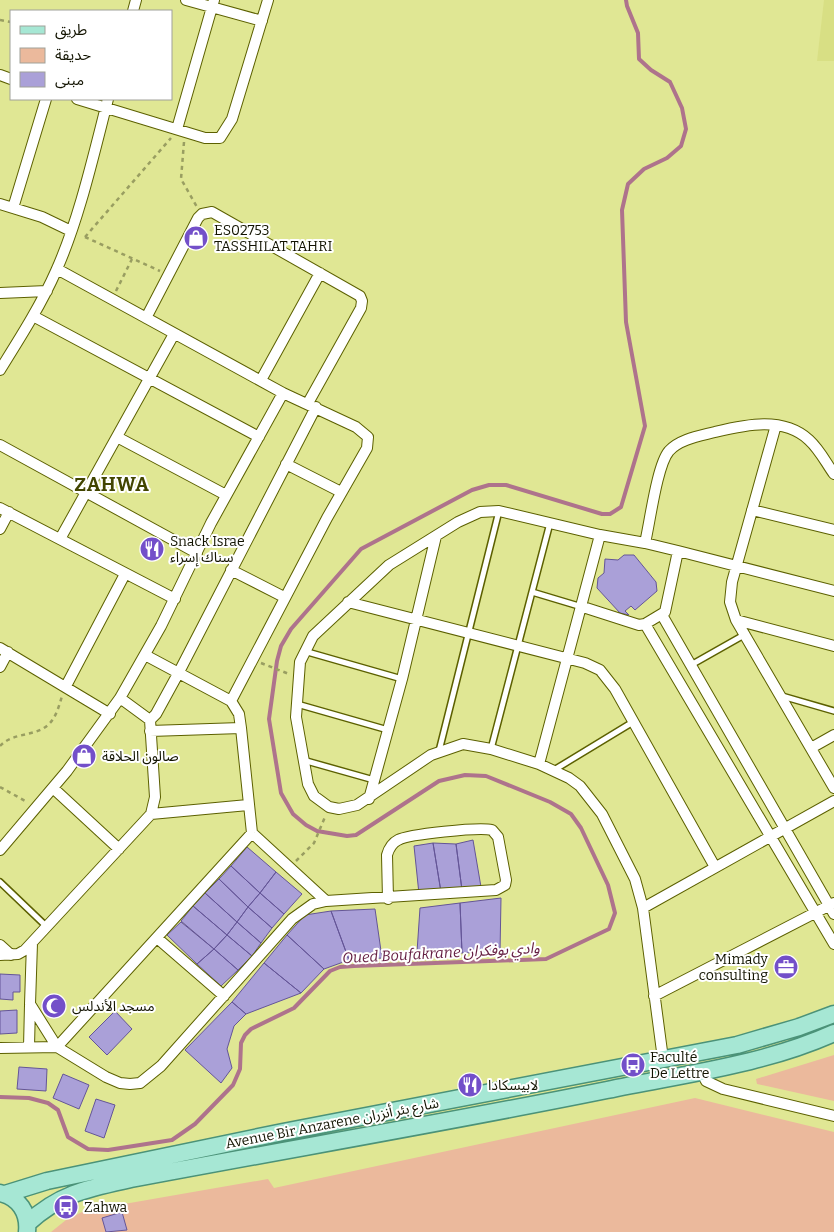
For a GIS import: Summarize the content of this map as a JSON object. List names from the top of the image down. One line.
{"streets":{"main road":["Avenue Bir Anzarene شارع بئر أنزران"]},"districts":["ZAHWA"],"water":["Oued Boufakrane وادي بوفكران"],"places":{"shop":["ES02753 TASSHILAT TAHRI","صالون الحلاقة"],"restaurant":["Snack Israe سناك إسراء","لابيسكادا"],"office":["Mimady consulting"],"mosque":["مسجد الأندلس"],"bus stop":["Faculté De Lettre","Zahwa"]},"legend":["طريق","حديقة","مبنى"]}
